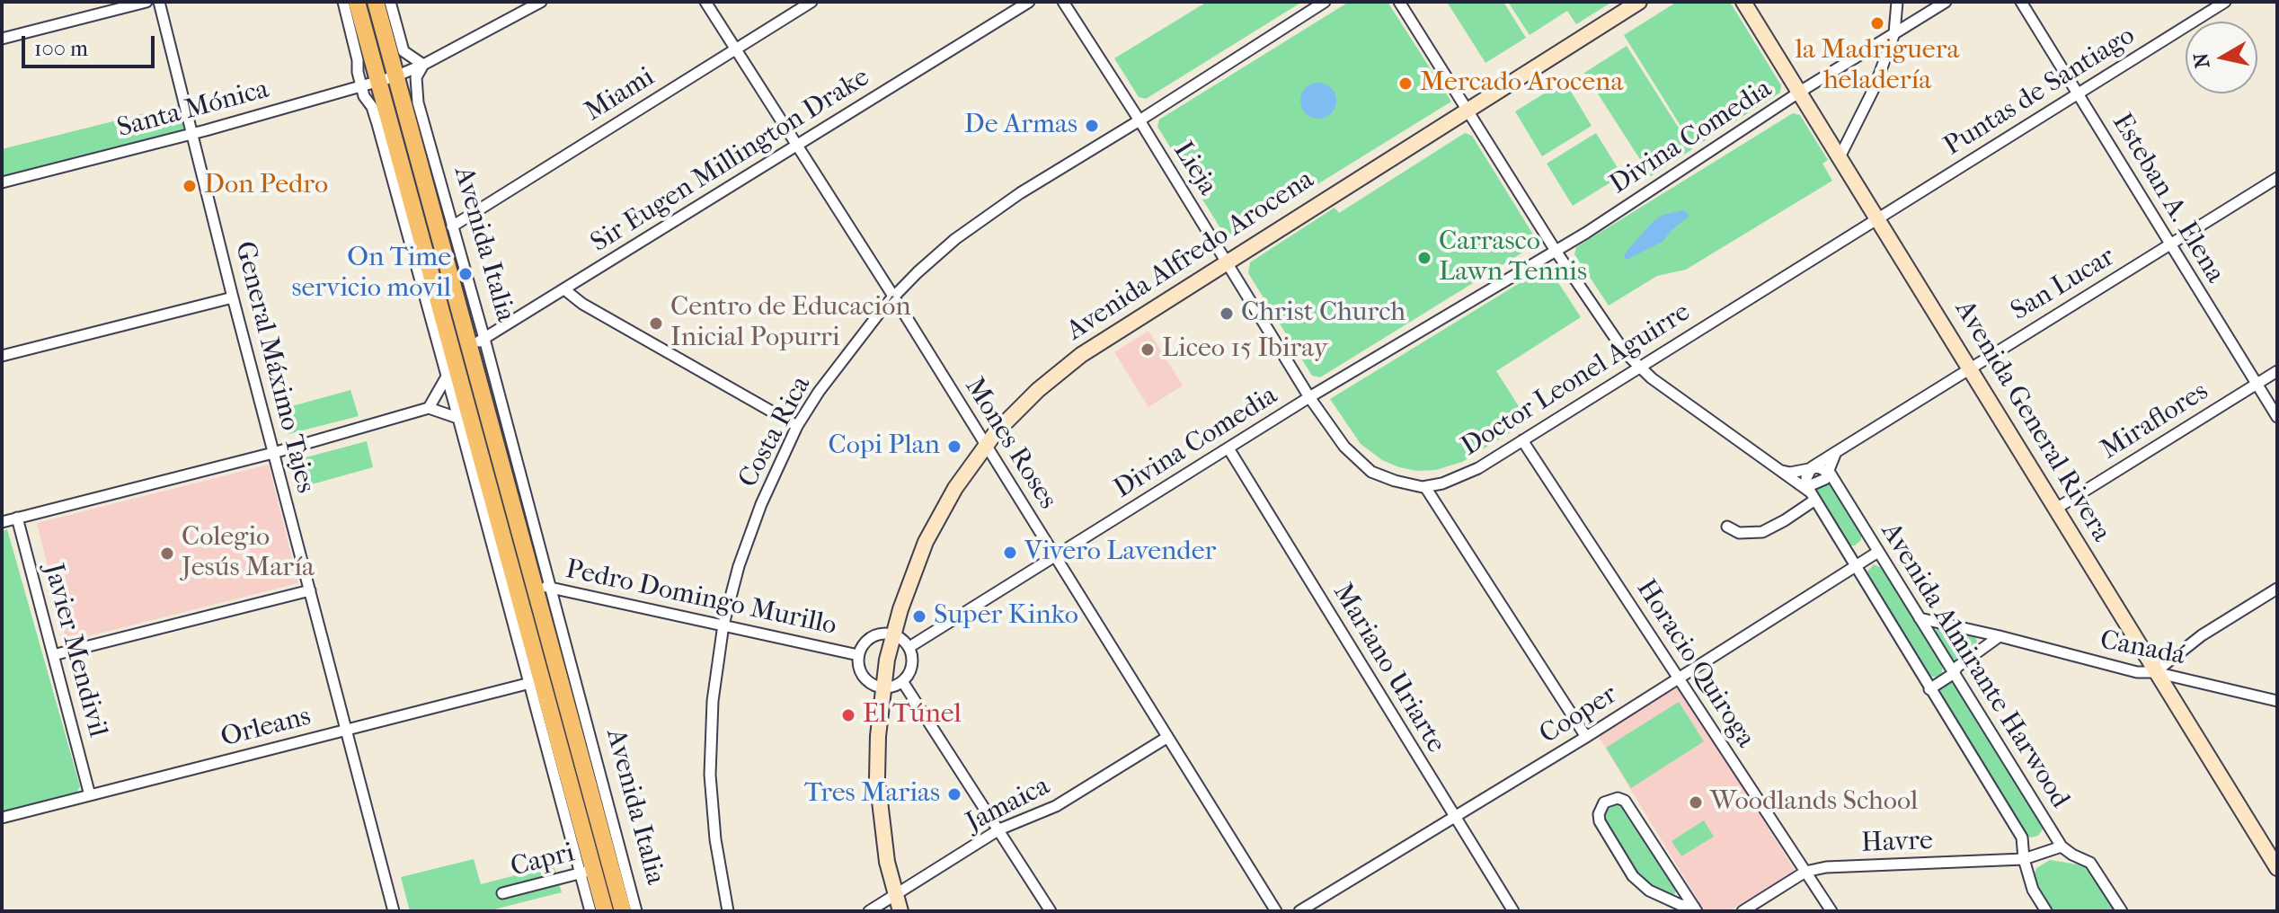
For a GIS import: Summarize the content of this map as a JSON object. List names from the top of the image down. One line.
{"streets":{"main road":["Avenida Italia"],"street":["Puntas de Santiago","Miami","Santa Mónica","Divina Comedia","Sir Eugen Millington Drake","Lieja","Esteban A. Elena","Avenida Alfredo Arocena","San Lucar","General Máximo Tajes","Doctor Leonel Aguirre","Avenida General Rivera","Miraflores","Costa Rica","Mones Roses","Pedro Domingo Murillo","Canadá","Javier Mendivil","Horacio Quiroga","Avenida Almirante Harwood","Mariano Uriarte","Cooper","Orleans","Jamaica","Havre","Capri"]},"crossings":[["Puntas de Santiago","Esteban A. Elena"],["Puntas de Santiago","Doctor Leonel Aguirre"],["Puntas de Santiago","Avenida General Rivera"],["Miami","Avenida Italia"],["Miami","Mones Roses"],["Santa Mónica","Avenida Italia"],["Santa Mónica","General Máximo Tajes"],["Divina Comedia","Lieja"],["Divina Comedia","Doctor Leonel Aguirre"],["Divina Comedia","Avenida General Rivera"],["Divina Comedia","Mones Roses"],["Divina Comedia","Avenida Almirante Harwood"],["Divina Comedia","Mariano Uriarte"],["Sir Eugen Millington Drake","Avenida Italia"],["Sir Eugen Millington Drake","Mones Roses"],["Lieja","Avenida Alfredo Arocena"],["Lieja","Doctor Leonel Aguirre"],["Lieja","Costa Rica"],["Esteban A. Elena","San Lucar"],["Esteban A. Elena","Miraflores"],["Avenida Italia","Pedro Domingo Murillo"],["Avenida Italia","Orleans"],["Avenida Italia","Capri"],["Avenida Alfredo Arocena","Mones Roses"],["Avenida Alfredo Arocena","Pedro Domingo Murillo"],["Avenida Alfredo Arocena","Avenida Almirante Harwood"],["Avenida Alfredo Arocena","Jamaica"],["San Lucar","Avenida General Rivera"],["General Máximo Tajes","Orleans"],["Doctor Leonel Aguirre","Avenida General Rivera"],["Doctor Leonel Aguirre","Horacio Quiroga"],["Doctor Leonel Aguirre","Avenida Almirante Harwood"],["Avenida General Rivera","Miraflores"],["Avenida General Rivera","Canadá"],["Costa Rica","Mones Roses"],["Costa Rica","Pedro Domingo Murillo"],["Mones Roses","Jamaica"],["Canadá","Avenida Almirante Harwood"],["Javier Mendivil","Orleans"],["Horacio Quiroga","Cooper"],["Horacio Quiroga","Havre"],["Avenida Almirante Harwood","Cooper"],["Avenida Almirante Harwood","Havre"],["Mariano Uriarte","Cooper"]],"places":["la Madriguera heladería","Mercado Arocena","De Armas","Don Pedro","Carrasco Lawn Tennis","On Time servicio movil","Christ Church","Centro de Educación Inicial Popurri","Liceo 15 Ibiray","Copi Plan","Vivero Lavender","Colegio Jesús María","Super Kinko","El Túnel","Tres Marias","Woodlands School"],"scale_bar":"100 m","north":"left"}
